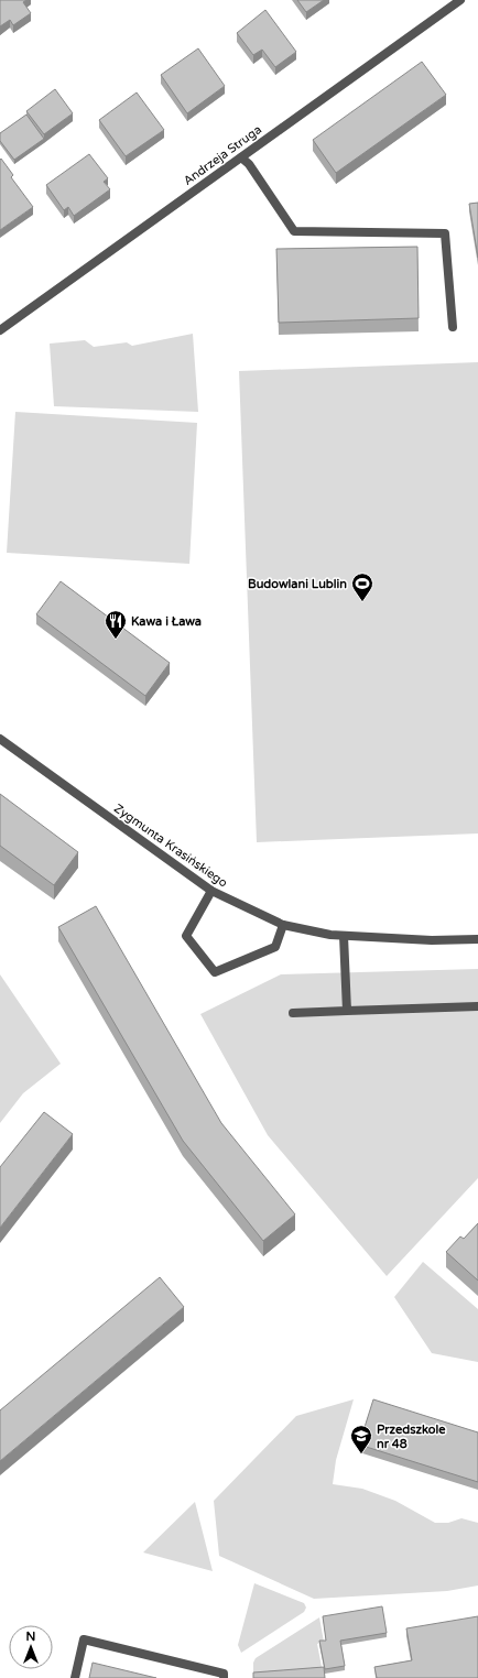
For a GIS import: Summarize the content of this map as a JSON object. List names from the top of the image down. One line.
{"streets":{"street":["Andrzeja Struga","Zygmunta Krasińskiego"]},"places":{"sports":["Budowlani Lublin"],"restaurant":["Kawa i Ława"],"school or university":["Przedszkole nr 48"]},"north":"top"}
